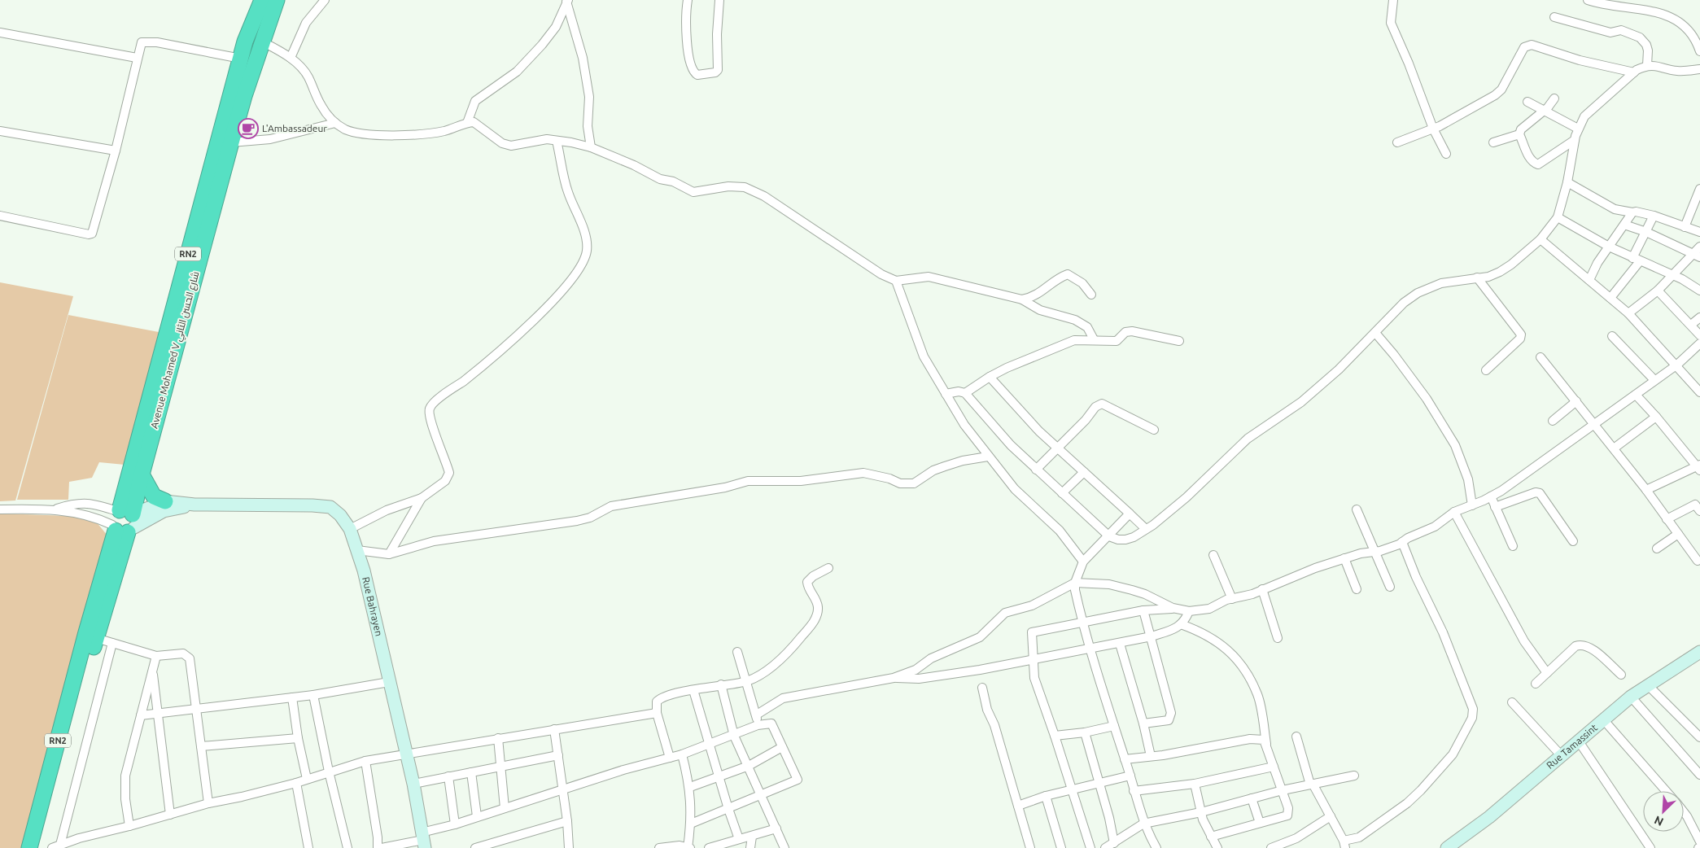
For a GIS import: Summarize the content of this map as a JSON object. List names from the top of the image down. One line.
{"streets":{"highway":["RN2","Avenue Mohamed V شارع الحسن الثاني"],"street":["Rue Bahrayen","Rue Tamassint"]},"crossings":[["Avenue Mohamed V شارع الحسن الثاني","Rue Bahrayen"]],"places":{"cafe":["L'Ambassadeur"]},"north":"bottom left"}
